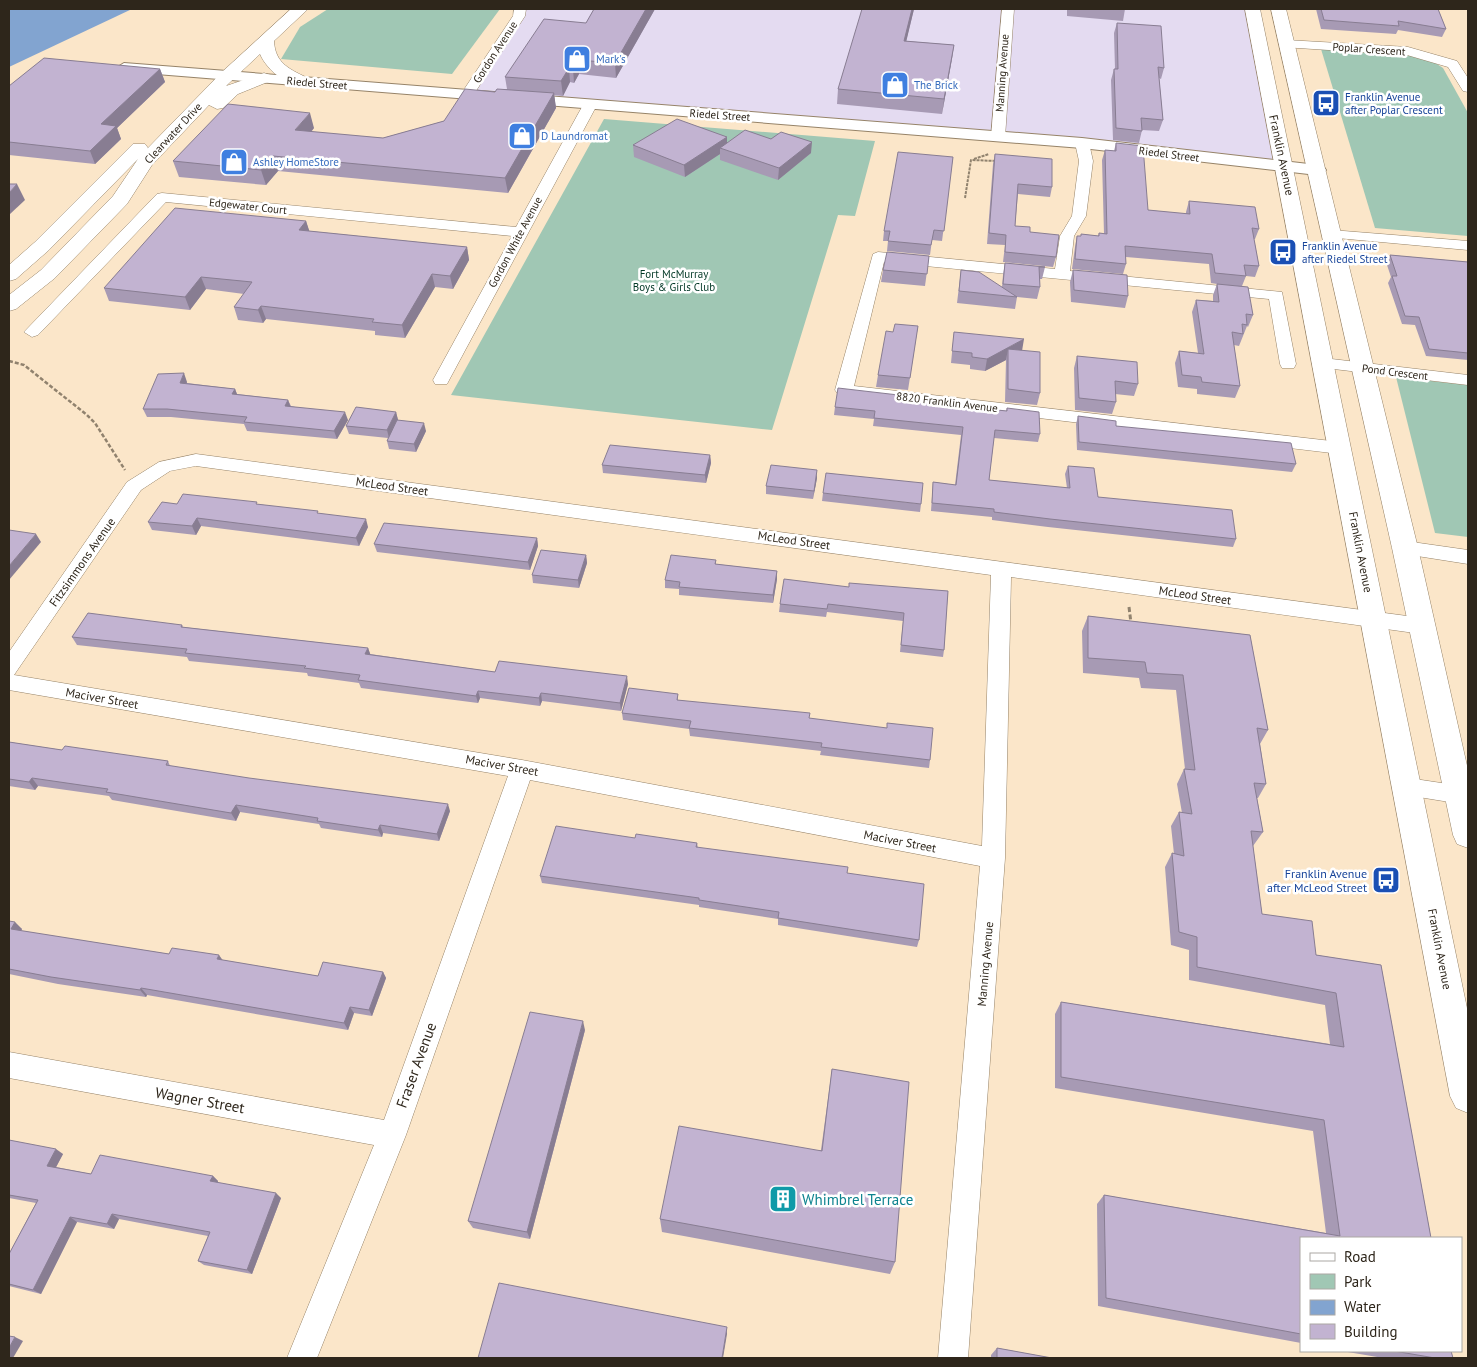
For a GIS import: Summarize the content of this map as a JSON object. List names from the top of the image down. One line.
{"streets":{"main road":["Clearwater Drive","Franklin Avenue"],"street":["Poplar Crescent","Gordon Avenue","Manning Avenue","Riedel Street","Edgewater Court","Gordon White Avenue","Pond Crescent","8820 Franklin Avenue","McLeod Street","Fitzsimmons Avenue","Maciver Street","Fraser Avenue","Wagner Street"]},"crossings":[["Gordon Avenue","Riedel Street"],["Manning Avenue","Riedel Street"],["Manning Avenue","McLeod Street"],["Manning Avenue","Maciver Street"],["Riedel Street","Clearwater Drive"],["Riedel Street","Franklin Avenue"],["Riedel Street","Gordon White Avenue"],["Franklin Avenue","Pond Crescent"],["Franklin Avenue","8820 Franklin Avenue"],["Franklin Avenue","McLeod Street"],["Edgewater Court","Gordon White Avenue"],["McLeod Street","Fitzsimmons Avenue"],["Maciver Street","Fraser Avenue"],["Fraser Avenue","Wagner Street"]],"parks":["Fort McMurray Boys & Girls Club"],"places":{"shop":["Mark's","The Brick","D Laundromat","Ashley HomeStore"],"bus stop":["Franklin Avenue after Poplar Crescent","Franklin Avenue after Riedel Street","Franklin Avenue after McLeod Street"],"building":["Whimbrel Terrace"]},"legend":["Road","Park","Water","Building"]}
